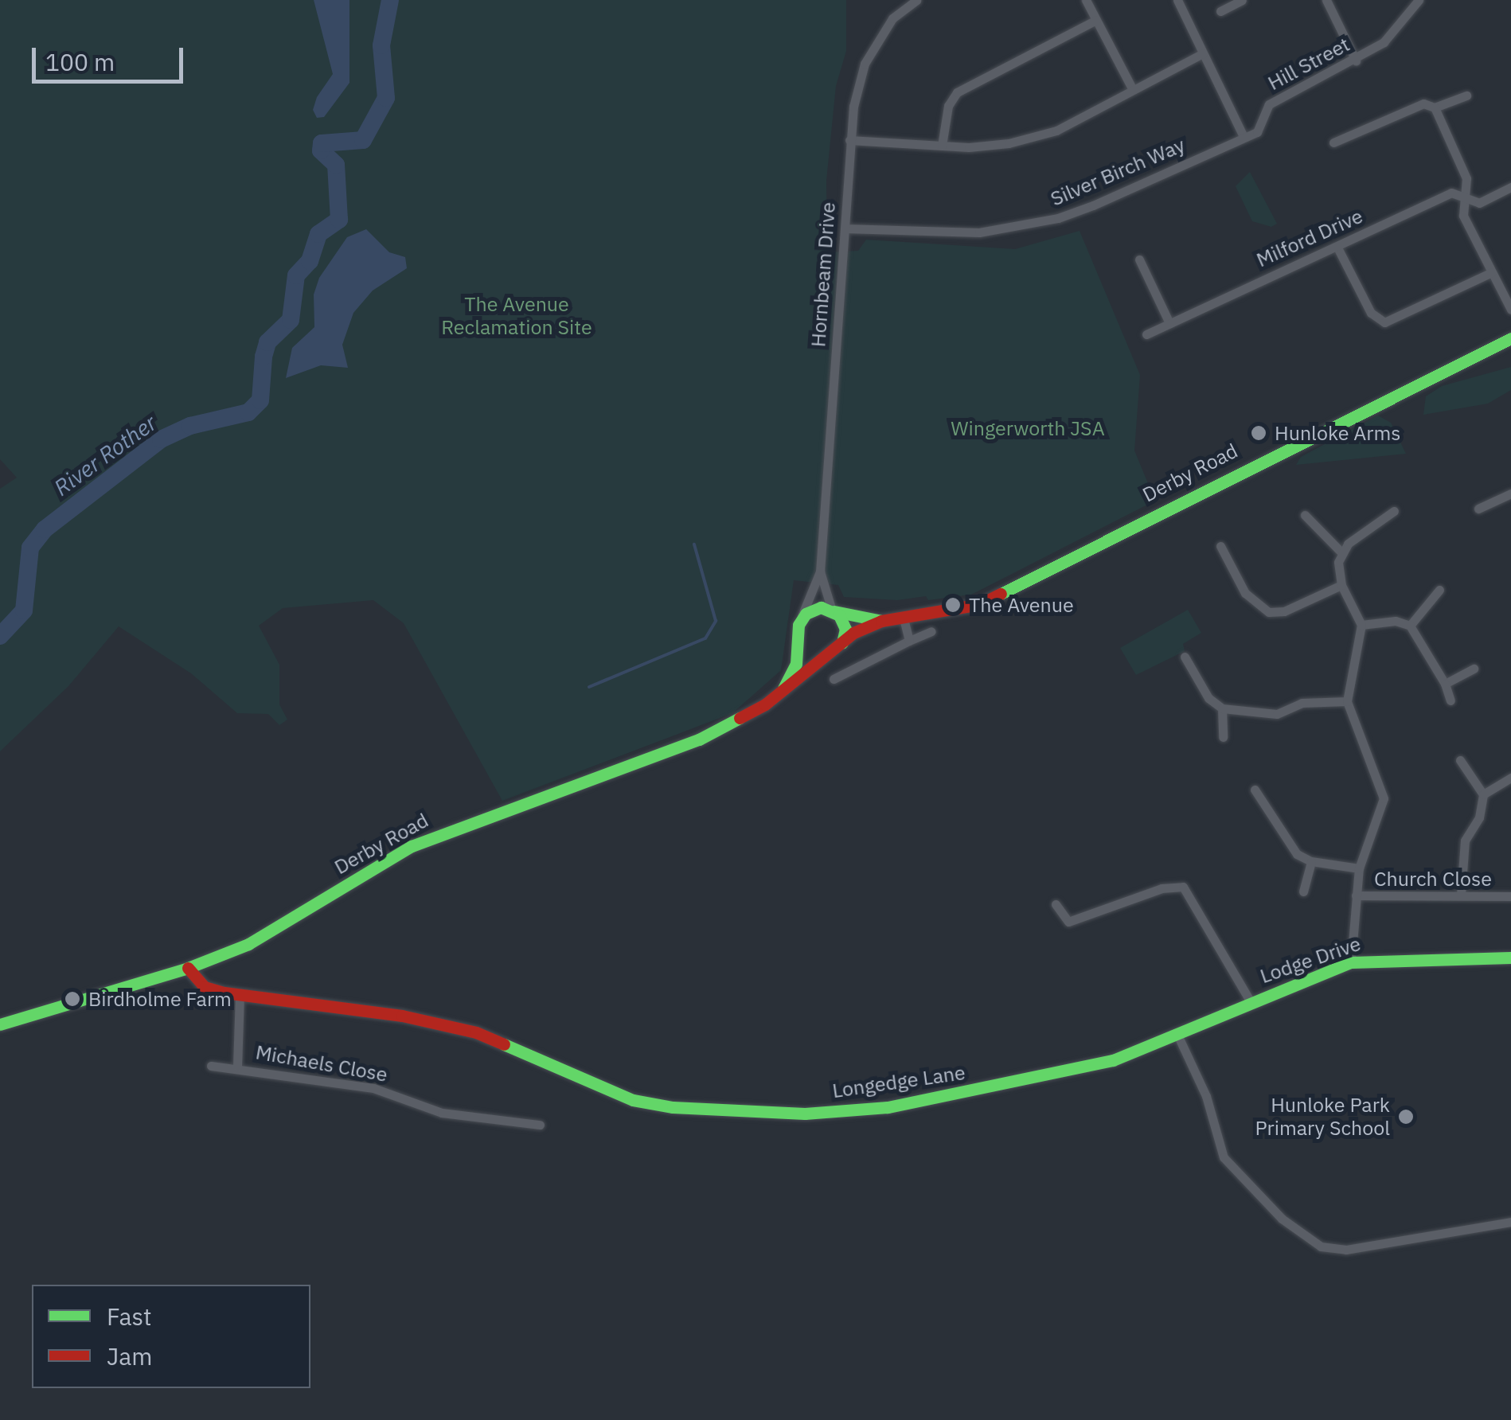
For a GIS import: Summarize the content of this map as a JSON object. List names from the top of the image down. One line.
{"streets":{"main road":["Derby Road","Lodge Drive","Longedge Lane"],"street":["Hill Street","Silver Birch Way","Milford Drive","Hornbeam Drive","Church Close","Michaels Close"]},"crossings":[["Hill Street","Silver Birch Way"],["Silver Birch Way","Hornbeam Drive"],["Hornbeam Drive","Derby Road"],["Derby Road","Longedge Lane"],["Lodge Drive","Longedge Lane"],["Michaels Close","Longedge Lane"]],"water":["River Rother"],"parks":["The Avenue Reclamation Site","Wingerworth JSA"],"places":["Hunloke Arms","The Avenue","Birdholme Farm","Hunloke Park Primary School"],"legend":["Fast","Jam"],"scale_bar":"100 m"}
